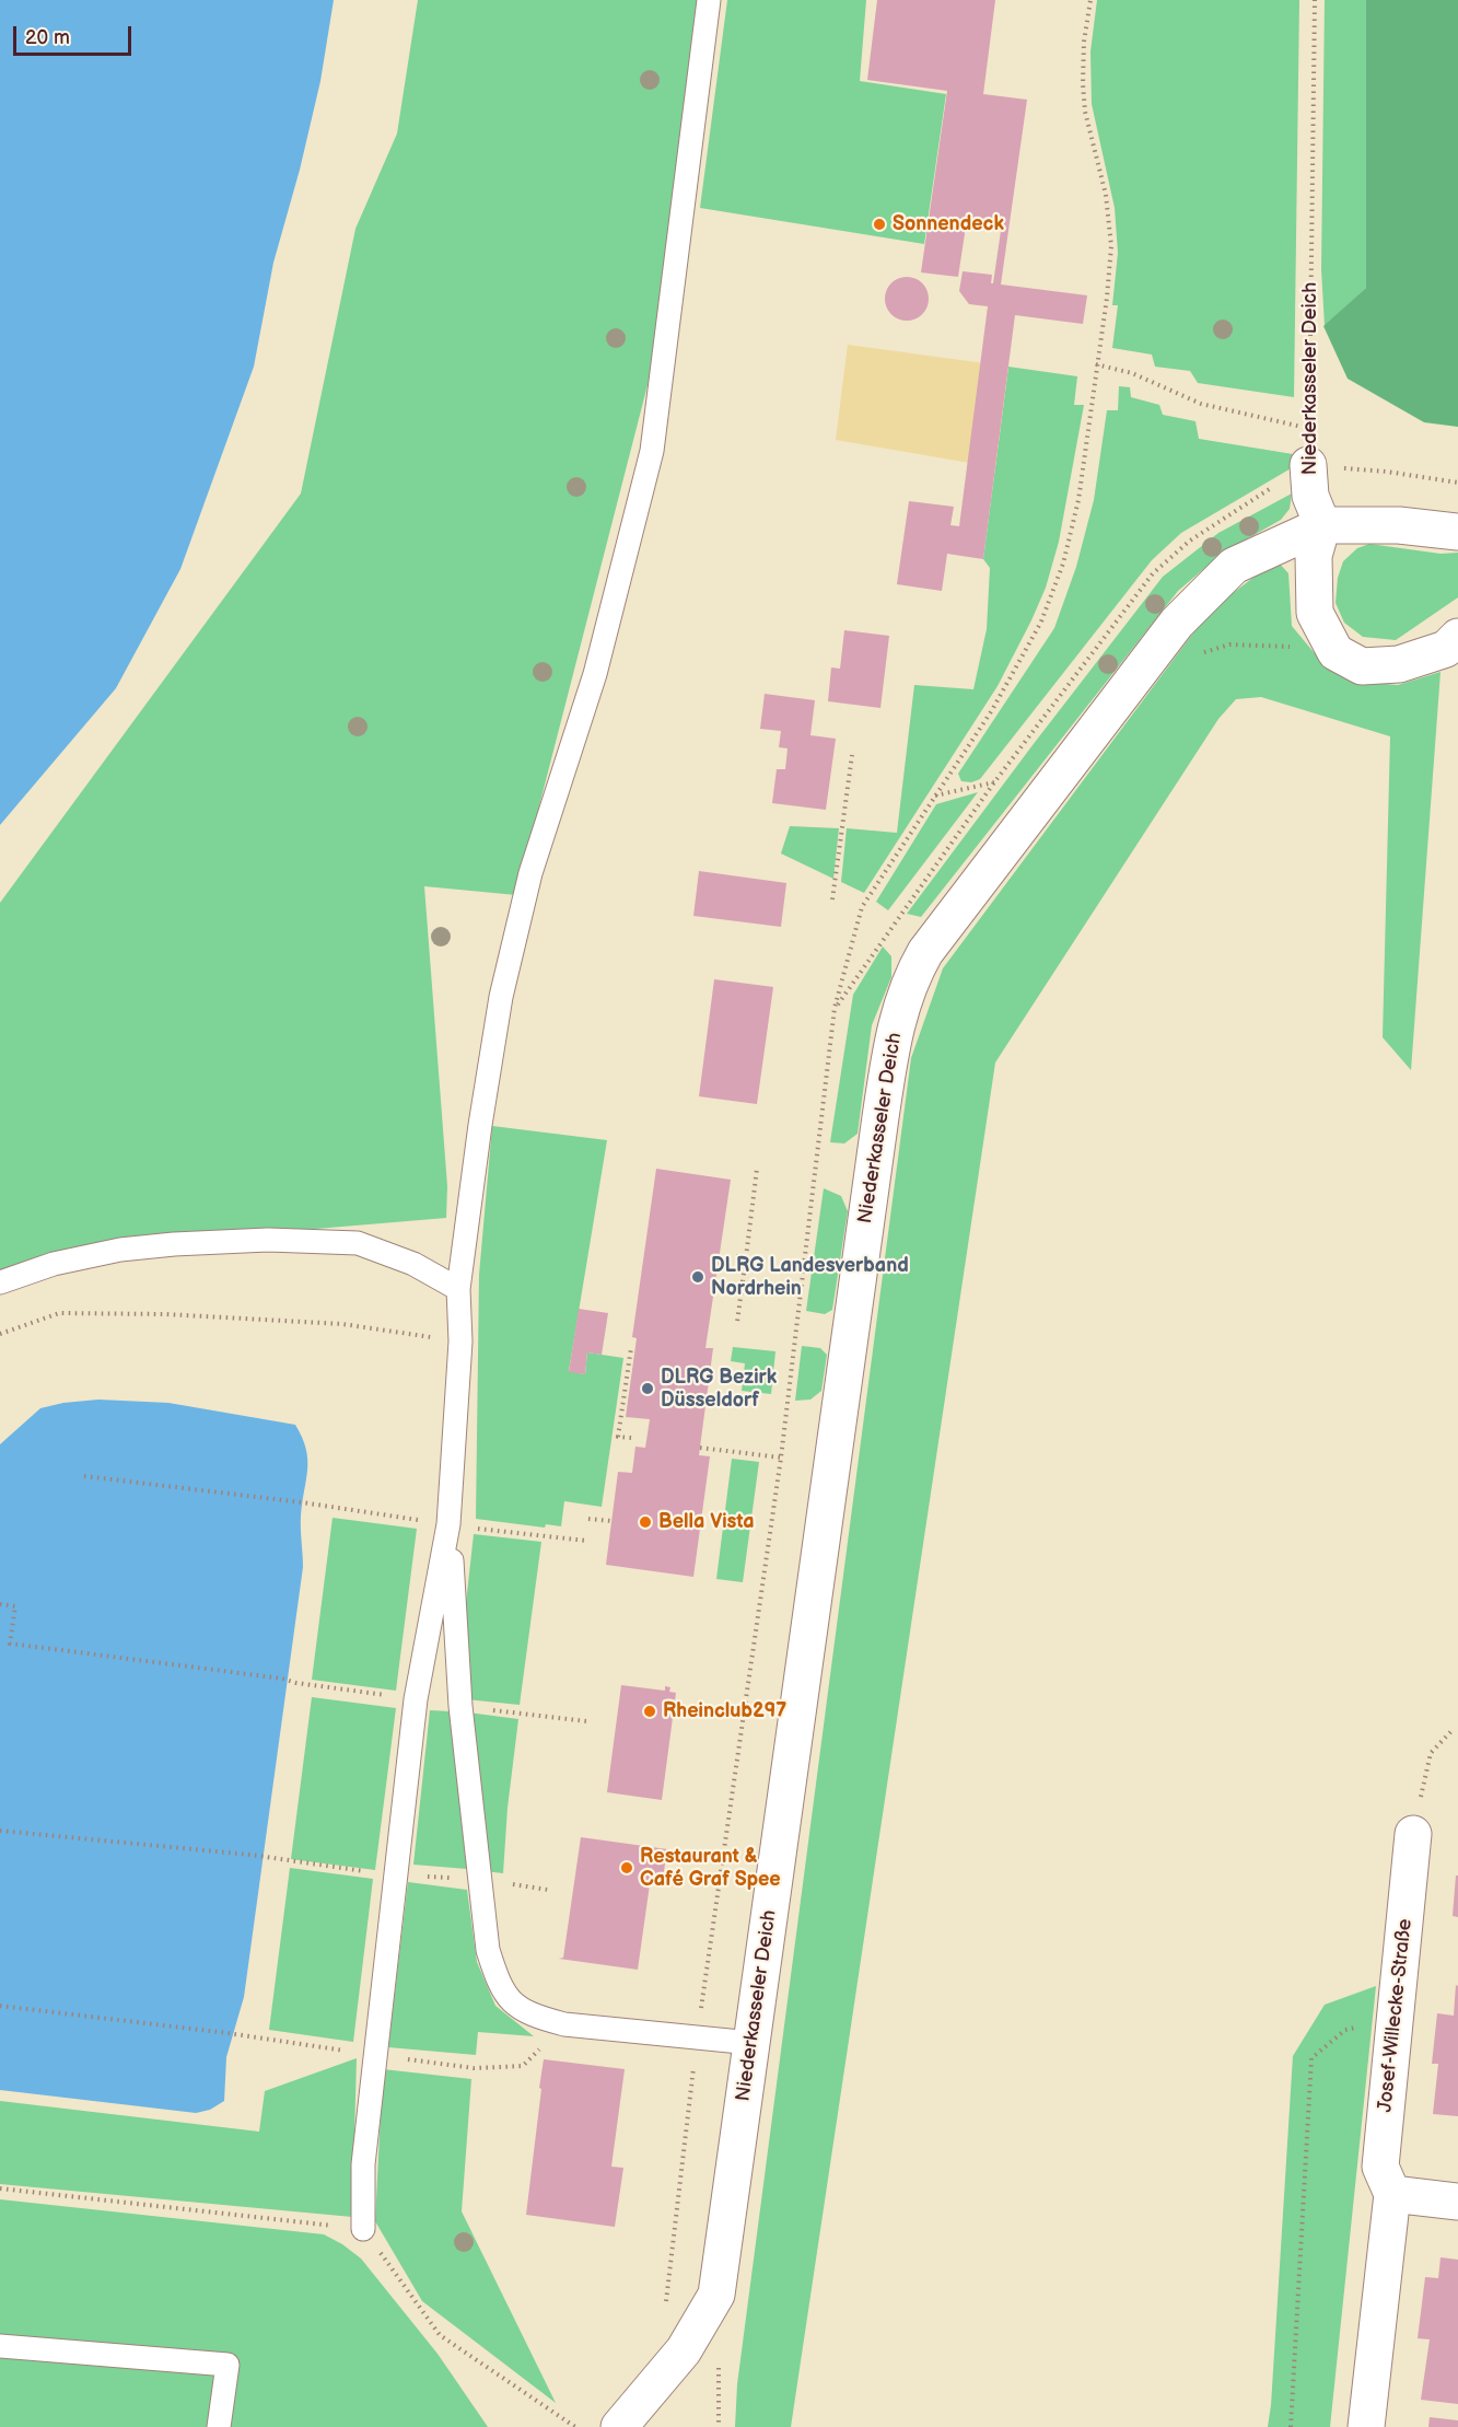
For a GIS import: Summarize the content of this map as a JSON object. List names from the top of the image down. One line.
{"streets":{"street":["Niederkasseler Deich","Josef-Willecke-Straße"]},"places":["Sonnendeck","DLRG Landesverband Nordrhein","DLRG Bezirk Düsseldorf","Bella Vista","Rheinclub297","Restaurant & Café Graf Spee"],"scale_bar":"20 m"}
